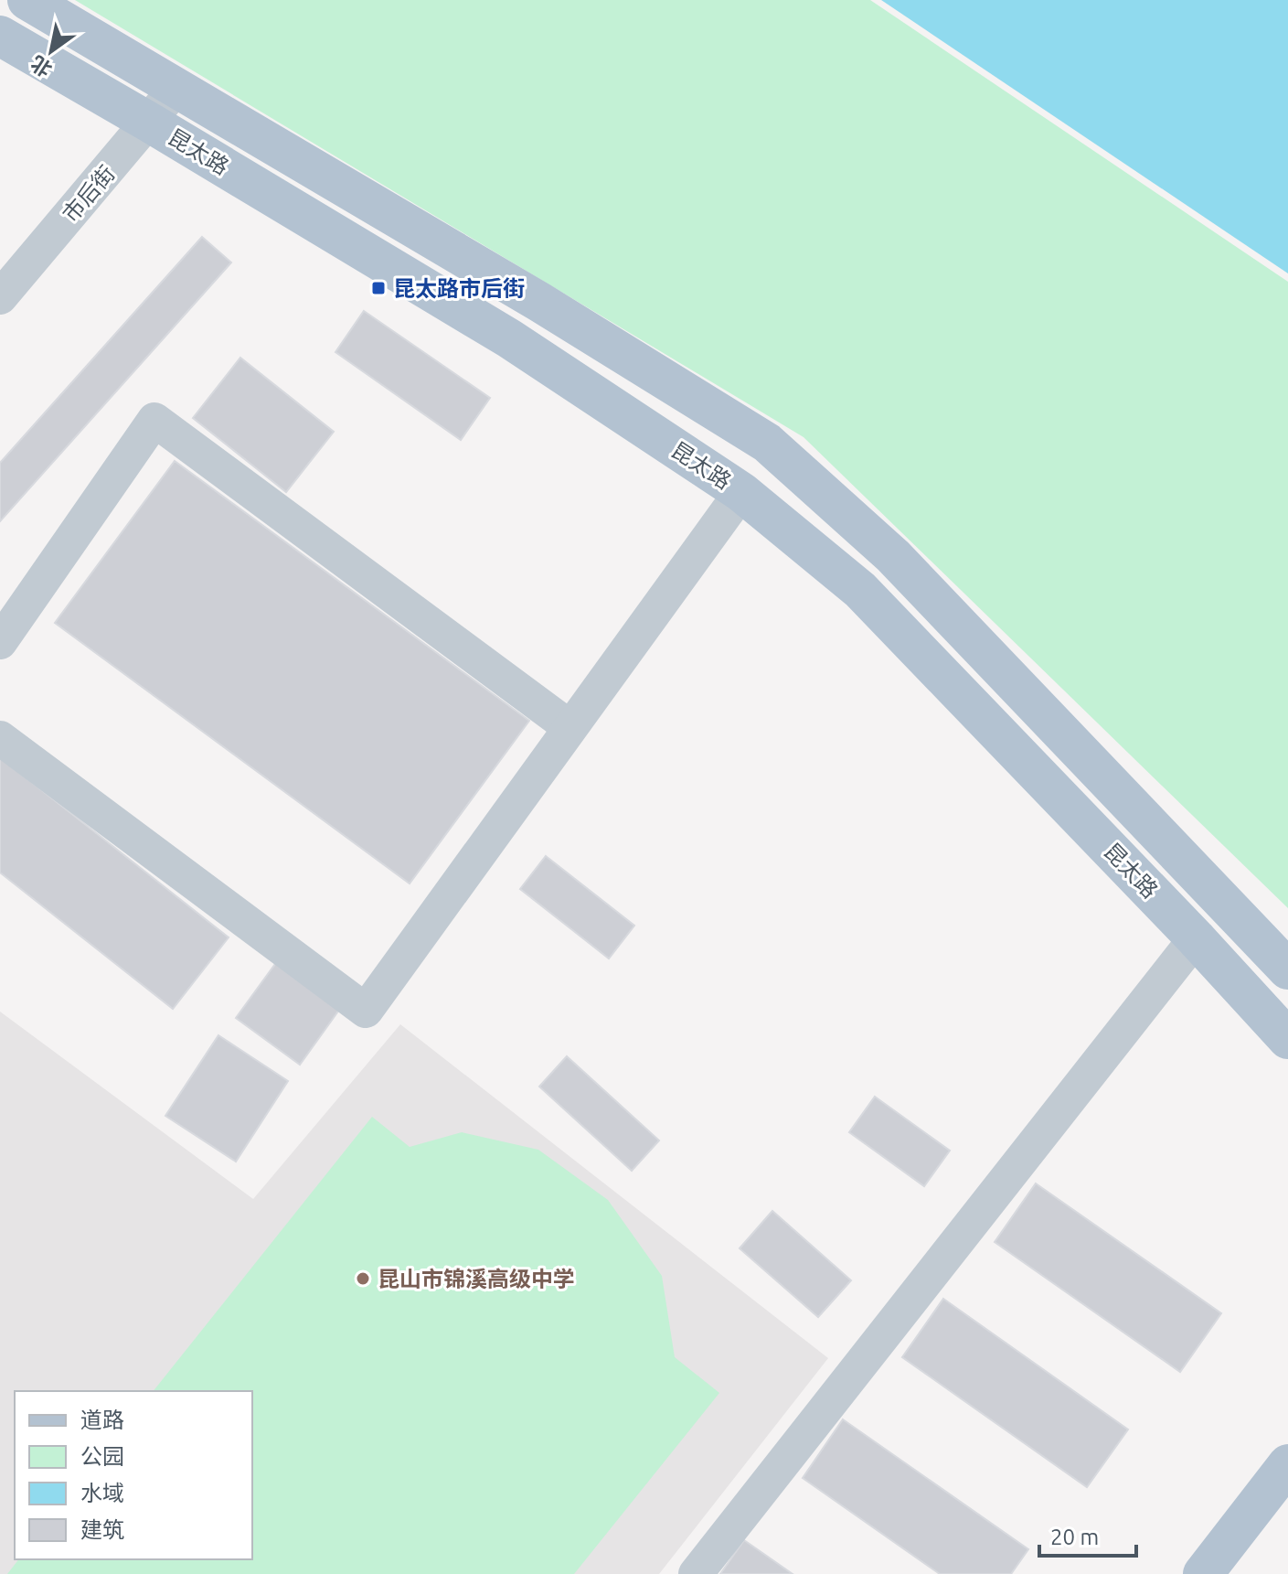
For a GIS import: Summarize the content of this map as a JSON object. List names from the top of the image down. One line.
{"streets":{"main road":["昆太路"],"street":["市后街"]},"crossings":[["昆太路","市后街"]],"places":{"transit":["昆太路市后街"],"other":["昆山市锦溪高级中学"]},"legend":["道路","公园","水域","建筑"],"scale_bar":"20 m","north":"bottom left"}
